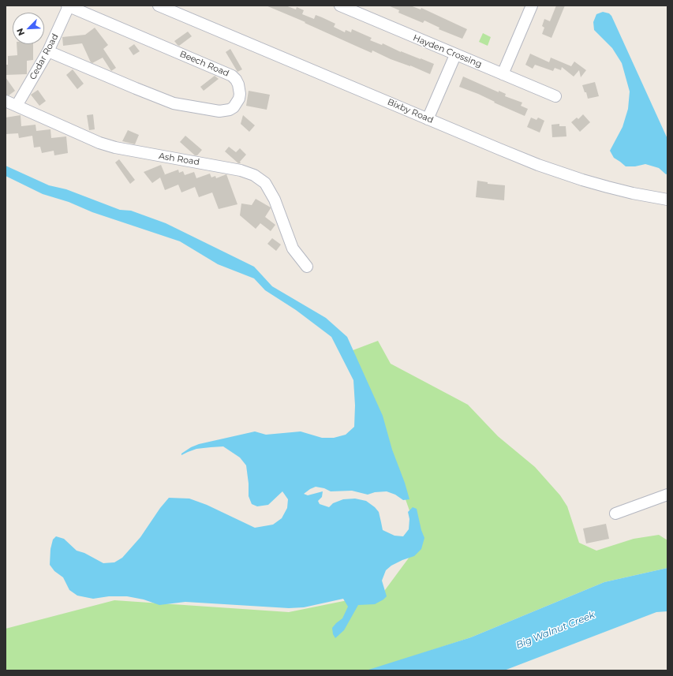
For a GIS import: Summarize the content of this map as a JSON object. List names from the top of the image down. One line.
{"streets":{"street":["Hayden Crossing","Cedar Road","Beech Road","Bixby Road","Ash Road"]},"crossings":[["Cedar Road","Beech Road"],["Cedar Road","Ash Road"]],"water":["Big Walnut Creek"],"north":"bottom left"}
